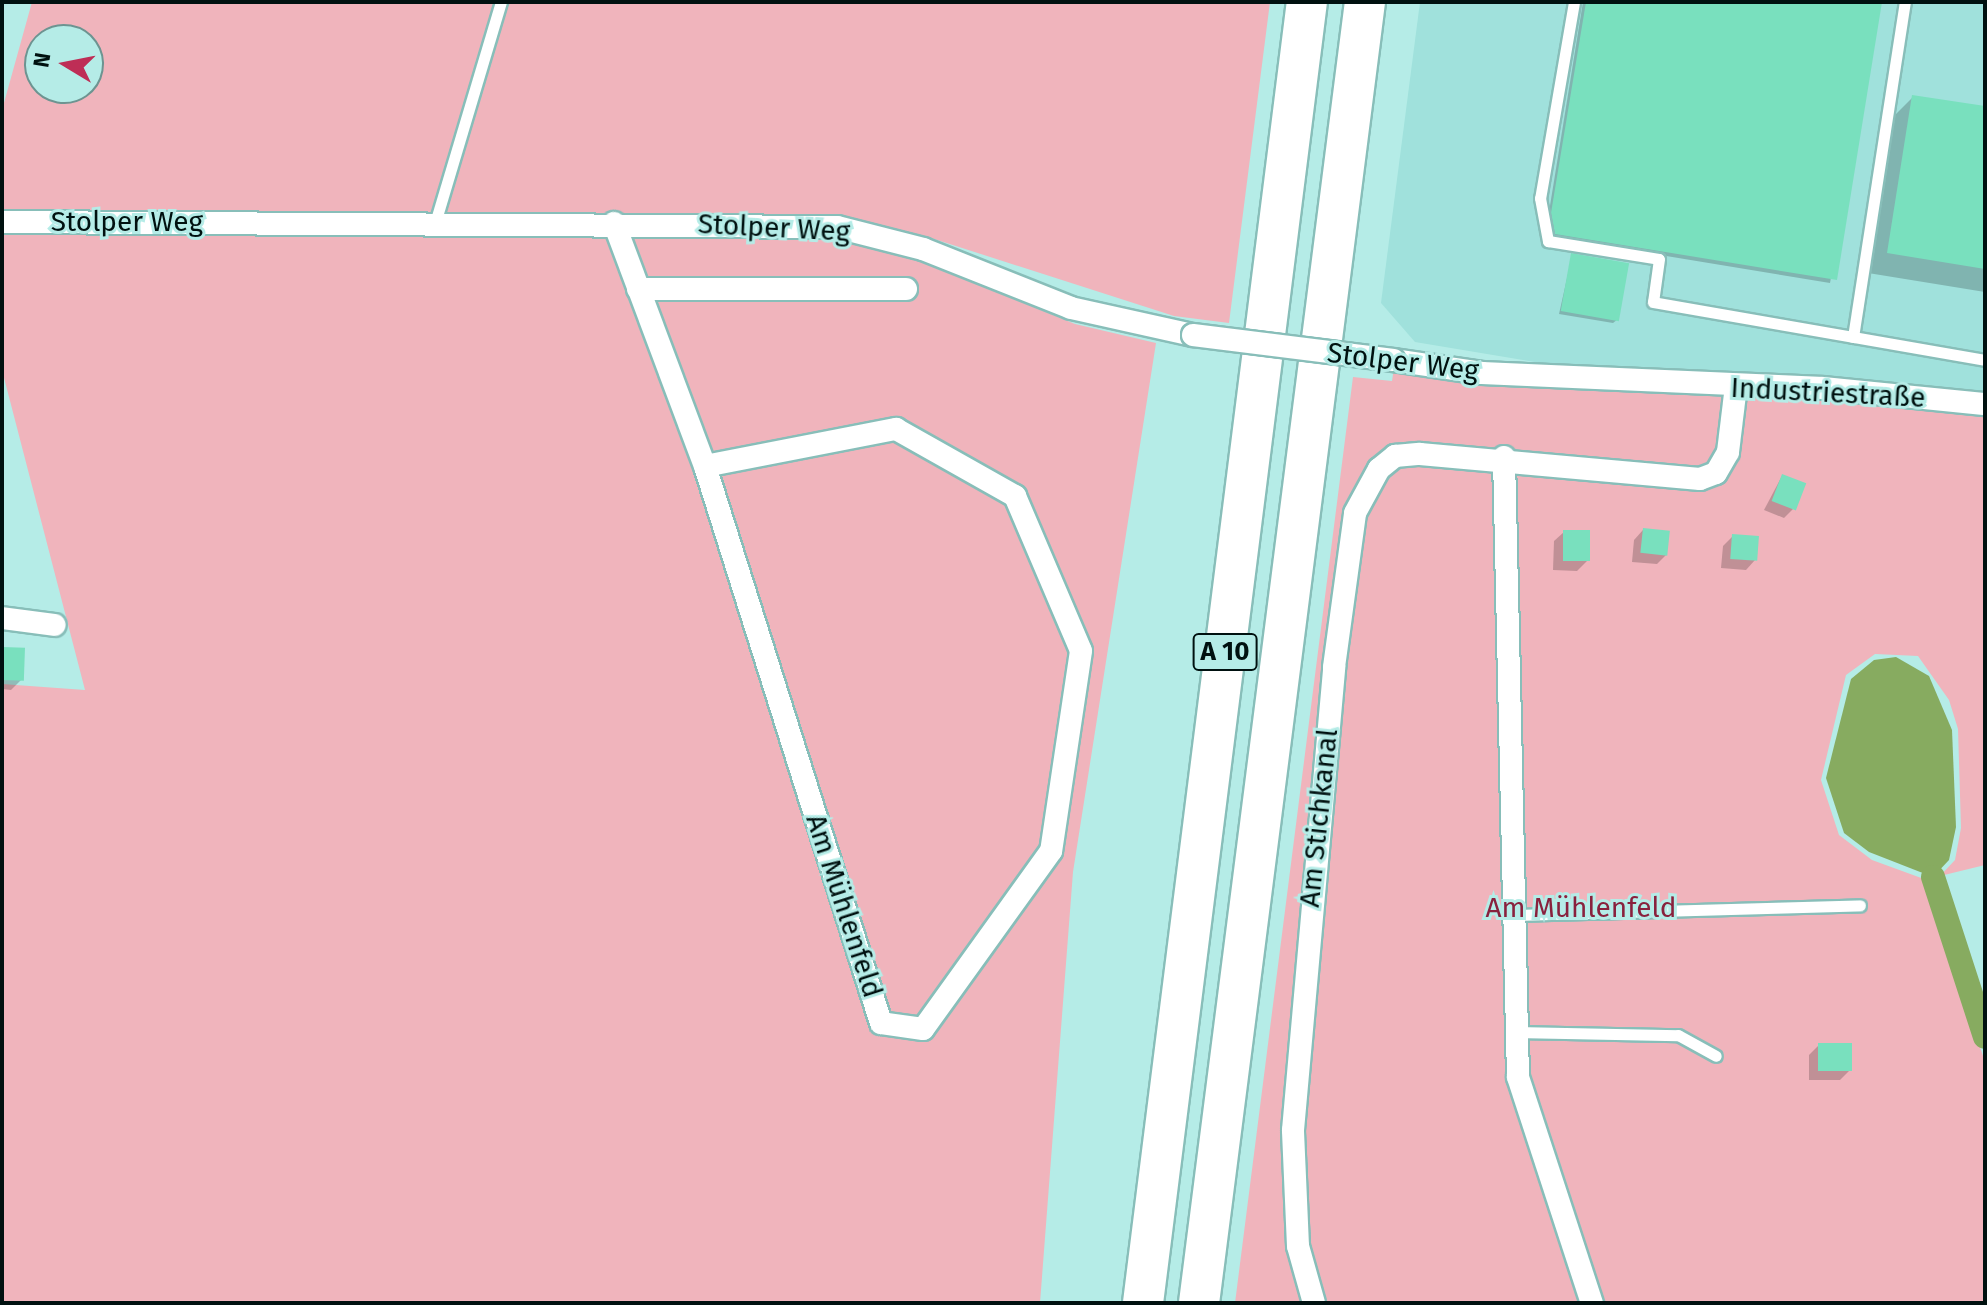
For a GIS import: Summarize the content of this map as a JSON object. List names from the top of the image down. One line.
{"streets":{"highway":["A 10"],"street":["Stolper Weg","Industriestraße","Am Stichkanal","Am Mühlenfeld"]},"crossings":[["Stolper Weg","Industriestraße"],["Stolper Weg","Am Mühlenfeld"],["Industriestraße","Am Stichkanal"]],"parks":["Am Mühlenfeld"],"north":"left"}
